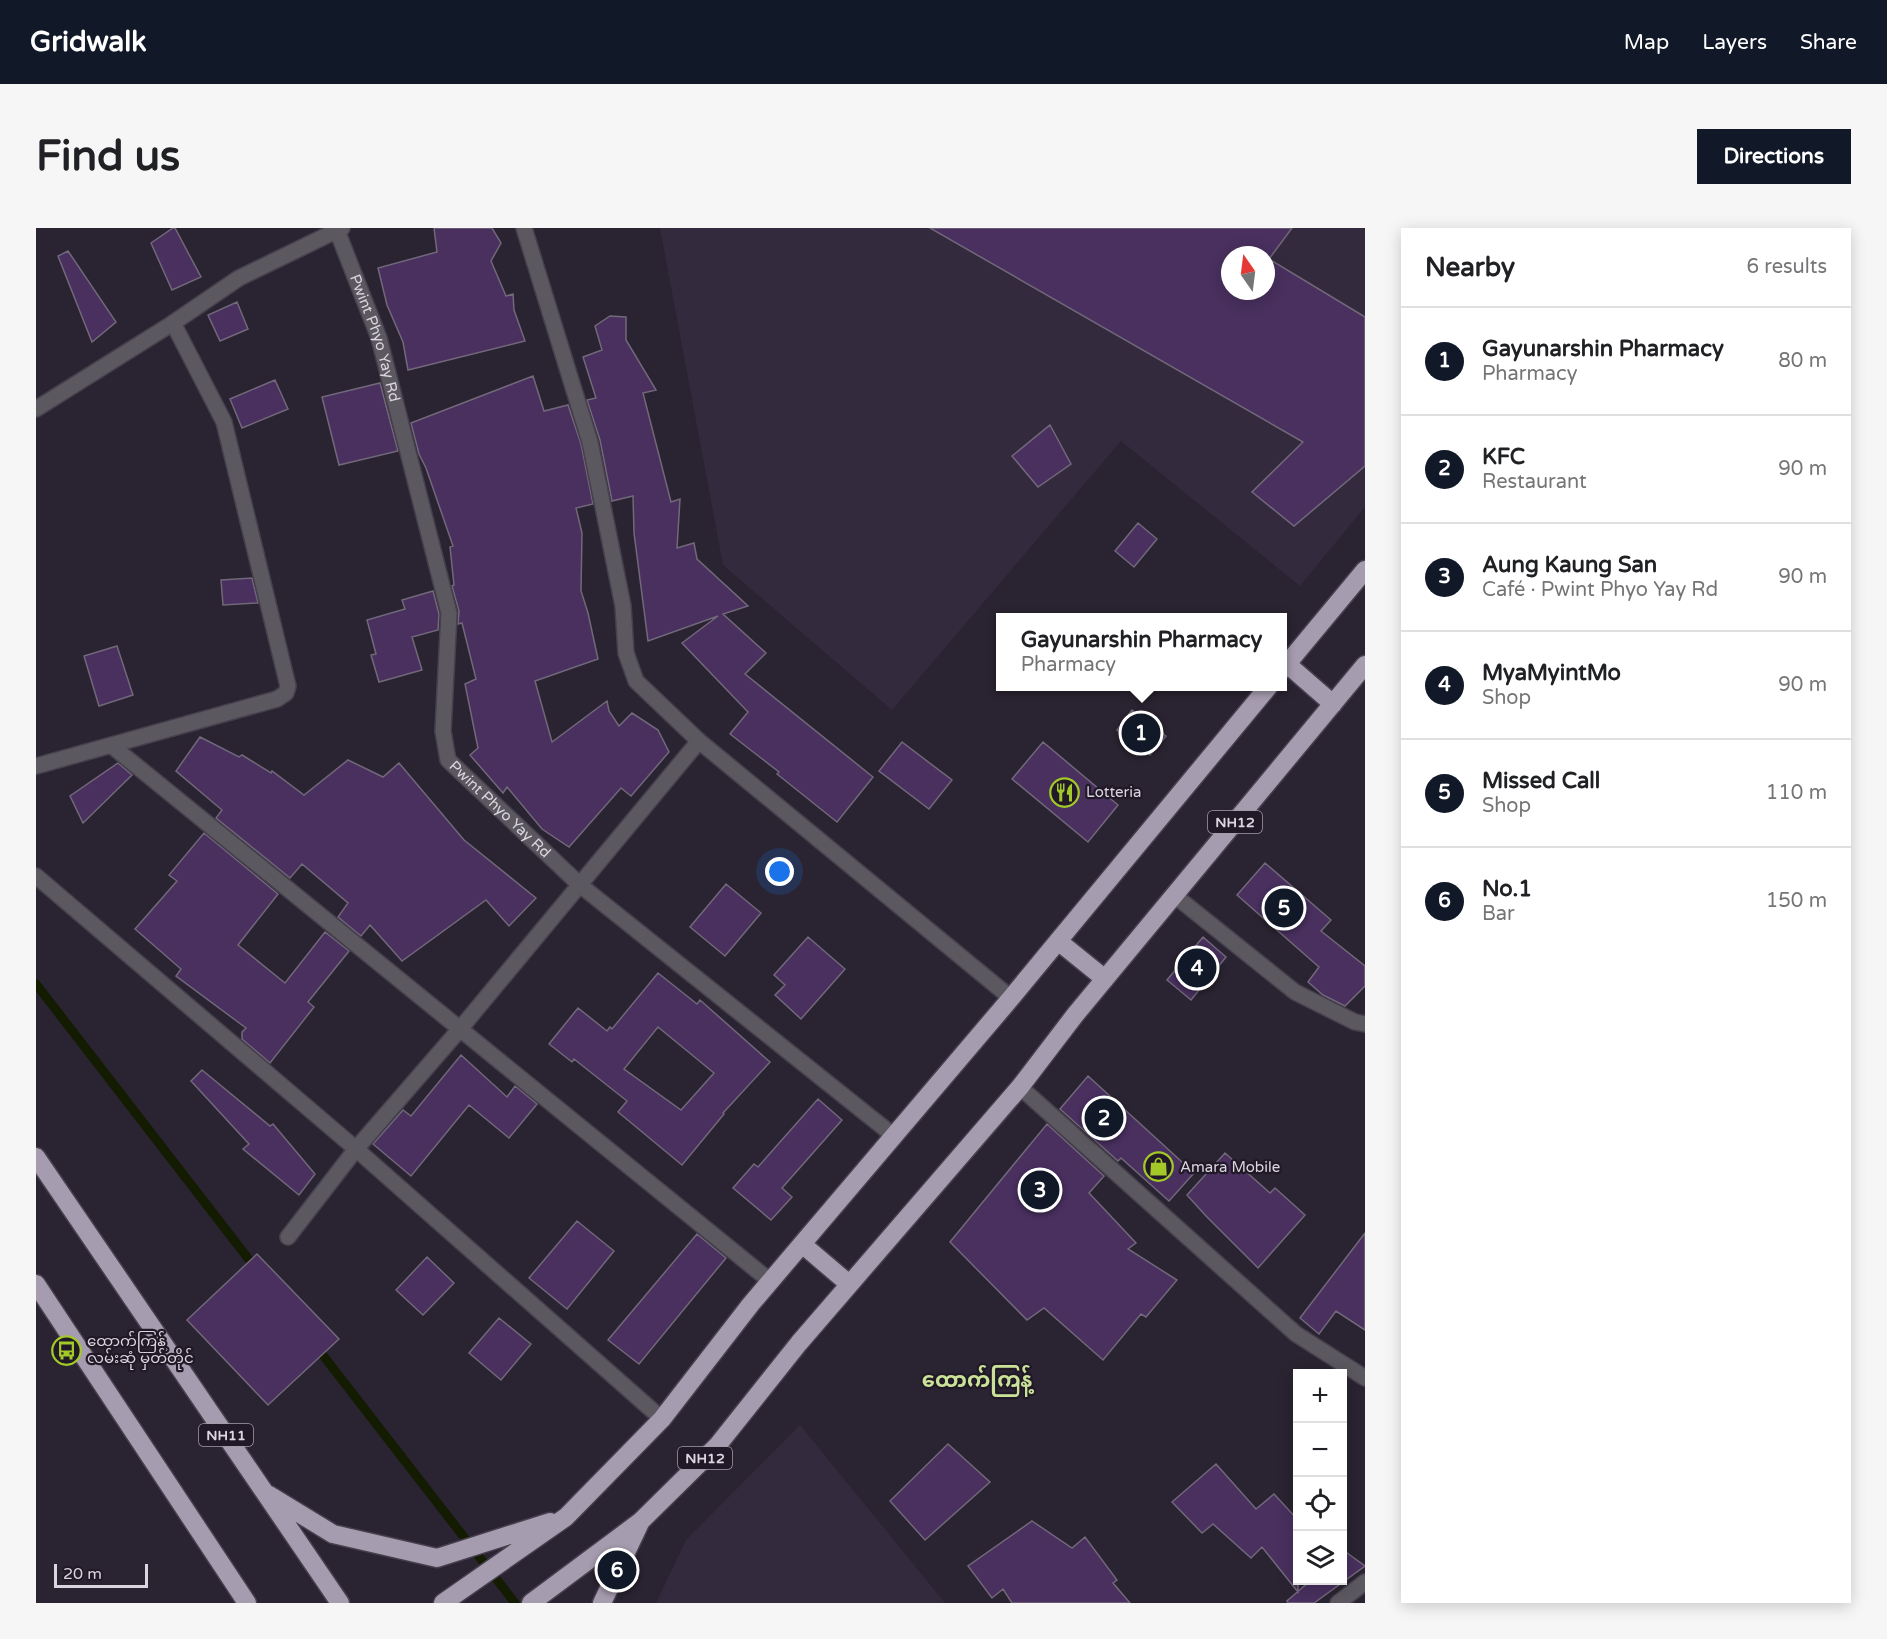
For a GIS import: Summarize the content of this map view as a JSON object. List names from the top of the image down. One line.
{"streets":{"highway":["NH12","NH11"],"street":["Pwint Phyo Yay Rd"]},"districts":["ထောက်ကြန့်"],"places":{"restaurant":["Lotteria"],"shop":["Amara Mobile"],"bus stop":["ထောက်ကြန့် လမ်းဆုံ မှတ်တိုင်"]},"scale_bar":"20 m","north":"top","page":{"header":"Gridwalk","nav":["Map","Layers","Share"],"buttons":"Directions","title":"Find us","heading":["Nearby","6 results"],"list":[{"mark":"1","name":"Gayunarshin Pharmacy","note":"Pharmacy","value":"80 m"},{"mark":"2","name":"KFC","note":"Restaurant","value":"90 m"},{"mark":"3","name":"Aung Kaung San","note":"Café · Pwint Phyo Yay Rd","value":"90 m"},{"mark":"4","name":"MyaMyintMo","note":"Shop","value":"90 m"},{"mark":"5","name":"Missed Call","note":"Shop","value":"110 m"},{"mark":"6","name":"No.1","note":"Bar","value":"150 m"}],"popup":["Gayunarshin Pharmacy","Pharmacy"],"pins":["1","5","4","2","3","6"],"map_buttons":["+","−"],"scale":"20 m"}}
